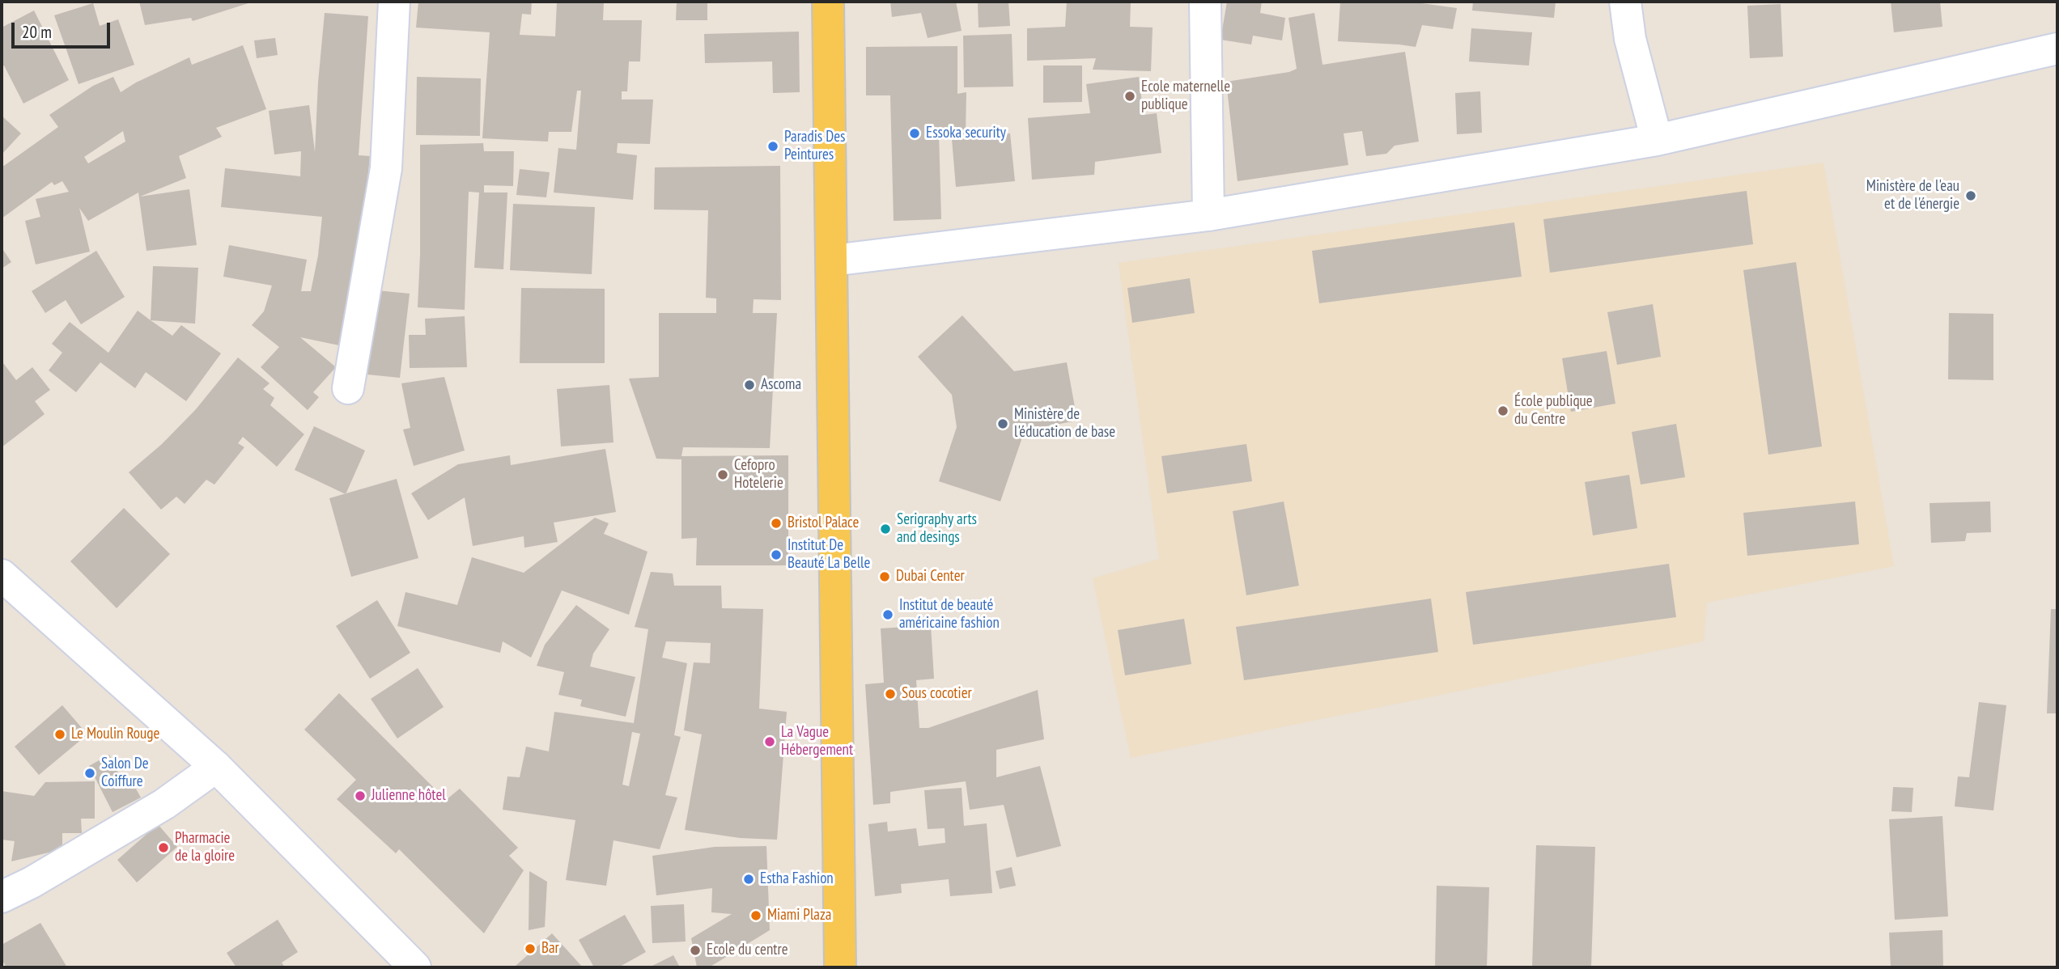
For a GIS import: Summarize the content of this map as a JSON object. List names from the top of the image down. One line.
{"places":["Ecole maternelle publique","Essoka security","Paradis Des Peintures","Ministère de l'eau et de l'énergie","Ascoma","École publique du Centre","Ministère de l'éducation de base","Cefopro Hotelerie","Bristol Palace","Serigraphy arts and desings","Institut De Beauté La Belle","Dubai Center","Institut de beauté américaine fashion","Sous cocotier","Le Moulin Rouge","La Vague Hébergement","Salon De Coiffure","Julienne hôtel","Pharmacie de la gloire","Estha Fashion","Miami Plaza","Bar","Ecole du centre"],"scale_bar":"20 m"}
